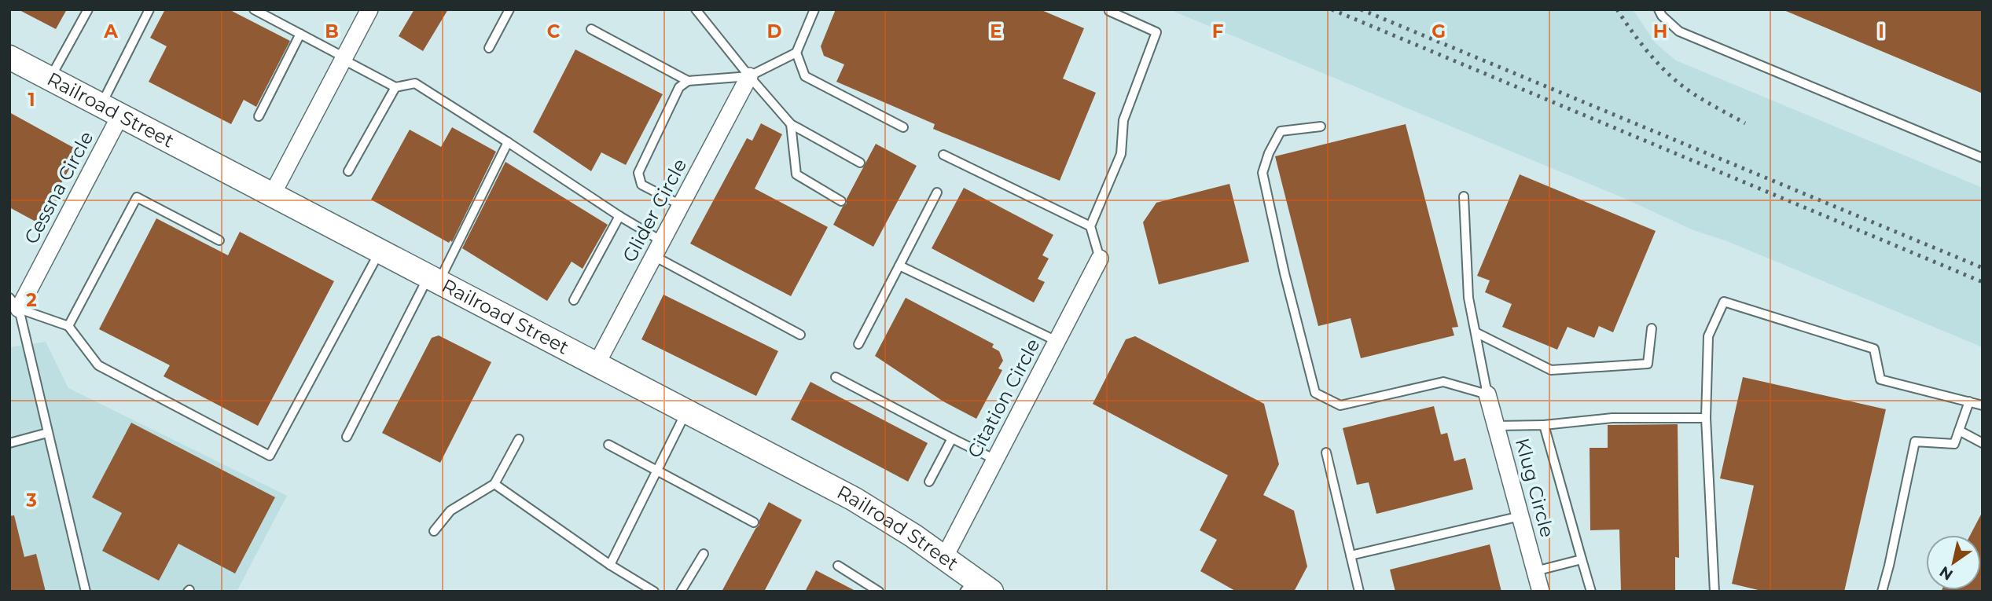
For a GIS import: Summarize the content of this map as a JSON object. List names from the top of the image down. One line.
{"streets":{"main road":["Railroad Street"],"street":["Cessna Circle","Glider Circle","Citation Circle","Klug Circle"]},"crossings":[["Railroad Street","Cessna Circle"],["Railroad Street","Glider Circle"],["Railroad Street","Citation Circle"]],"north":"bottom left","grid":{"columns":["A","B","C","D","E","F","G","H","I"],"rows":["1","2","3"]}}
